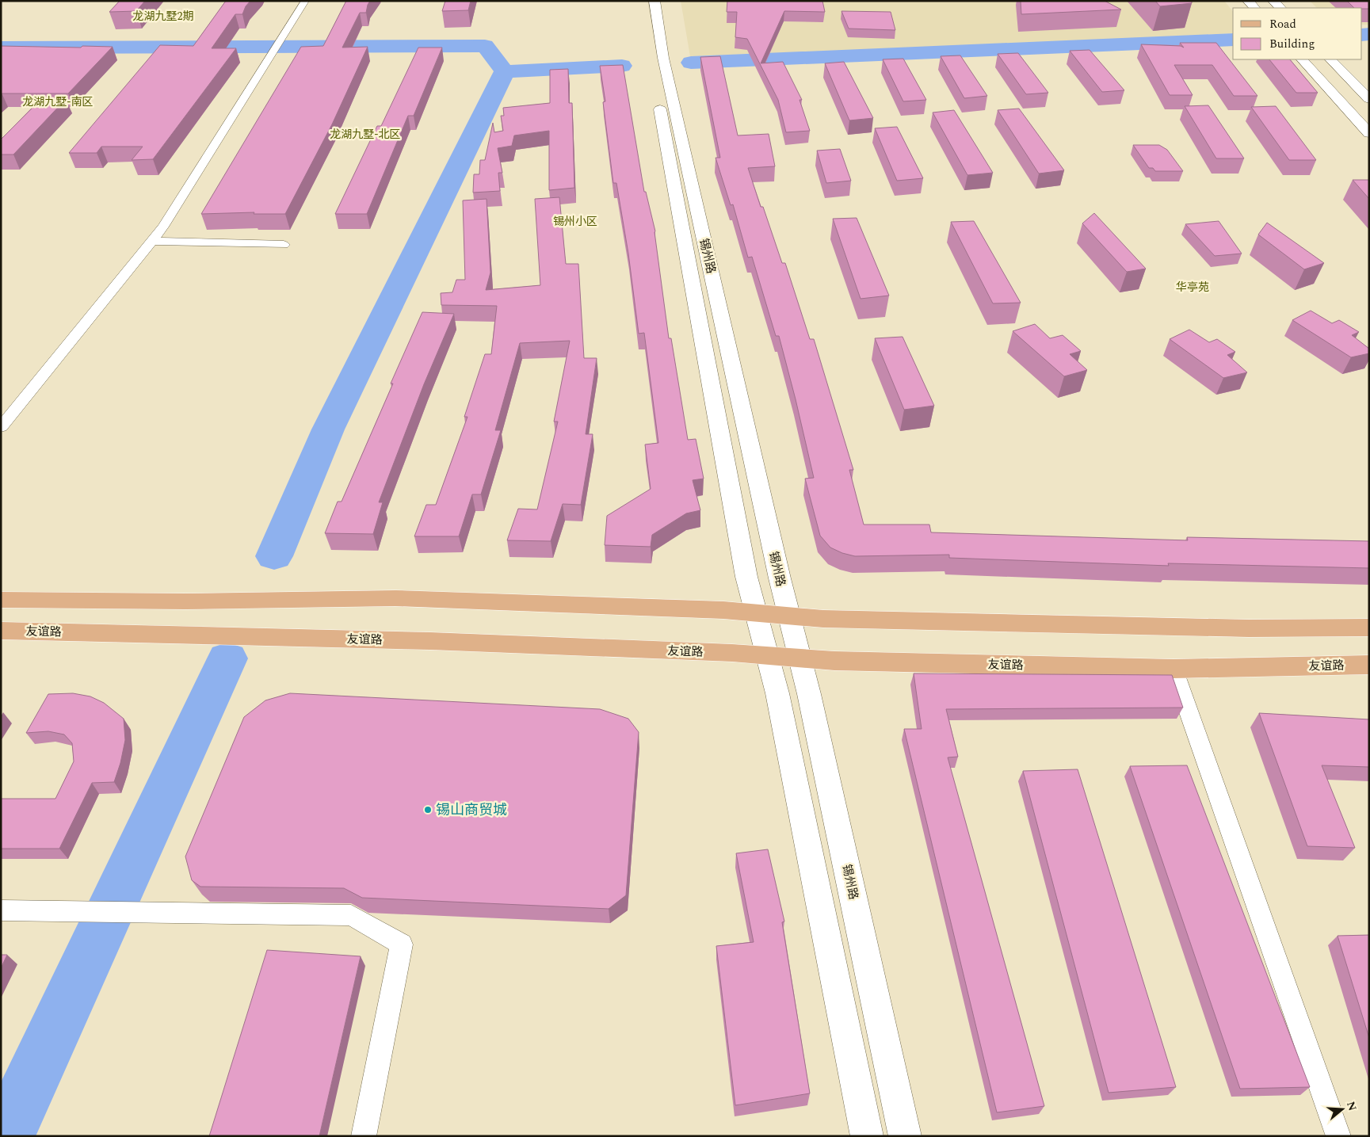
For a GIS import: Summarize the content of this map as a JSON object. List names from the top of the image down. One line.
{"streets":{"main road":["友谊路"],"street":["锡州路"]},"crossings":[["锡州路","友谊路"]],"districts":["龙湖九墅2期","龙湖九墅-南区","龙湖九墅-北区","锡州小区","华亭苑"],"places":["锡山商贸城"],"legend":["Road","Building"],"north":"right"}
